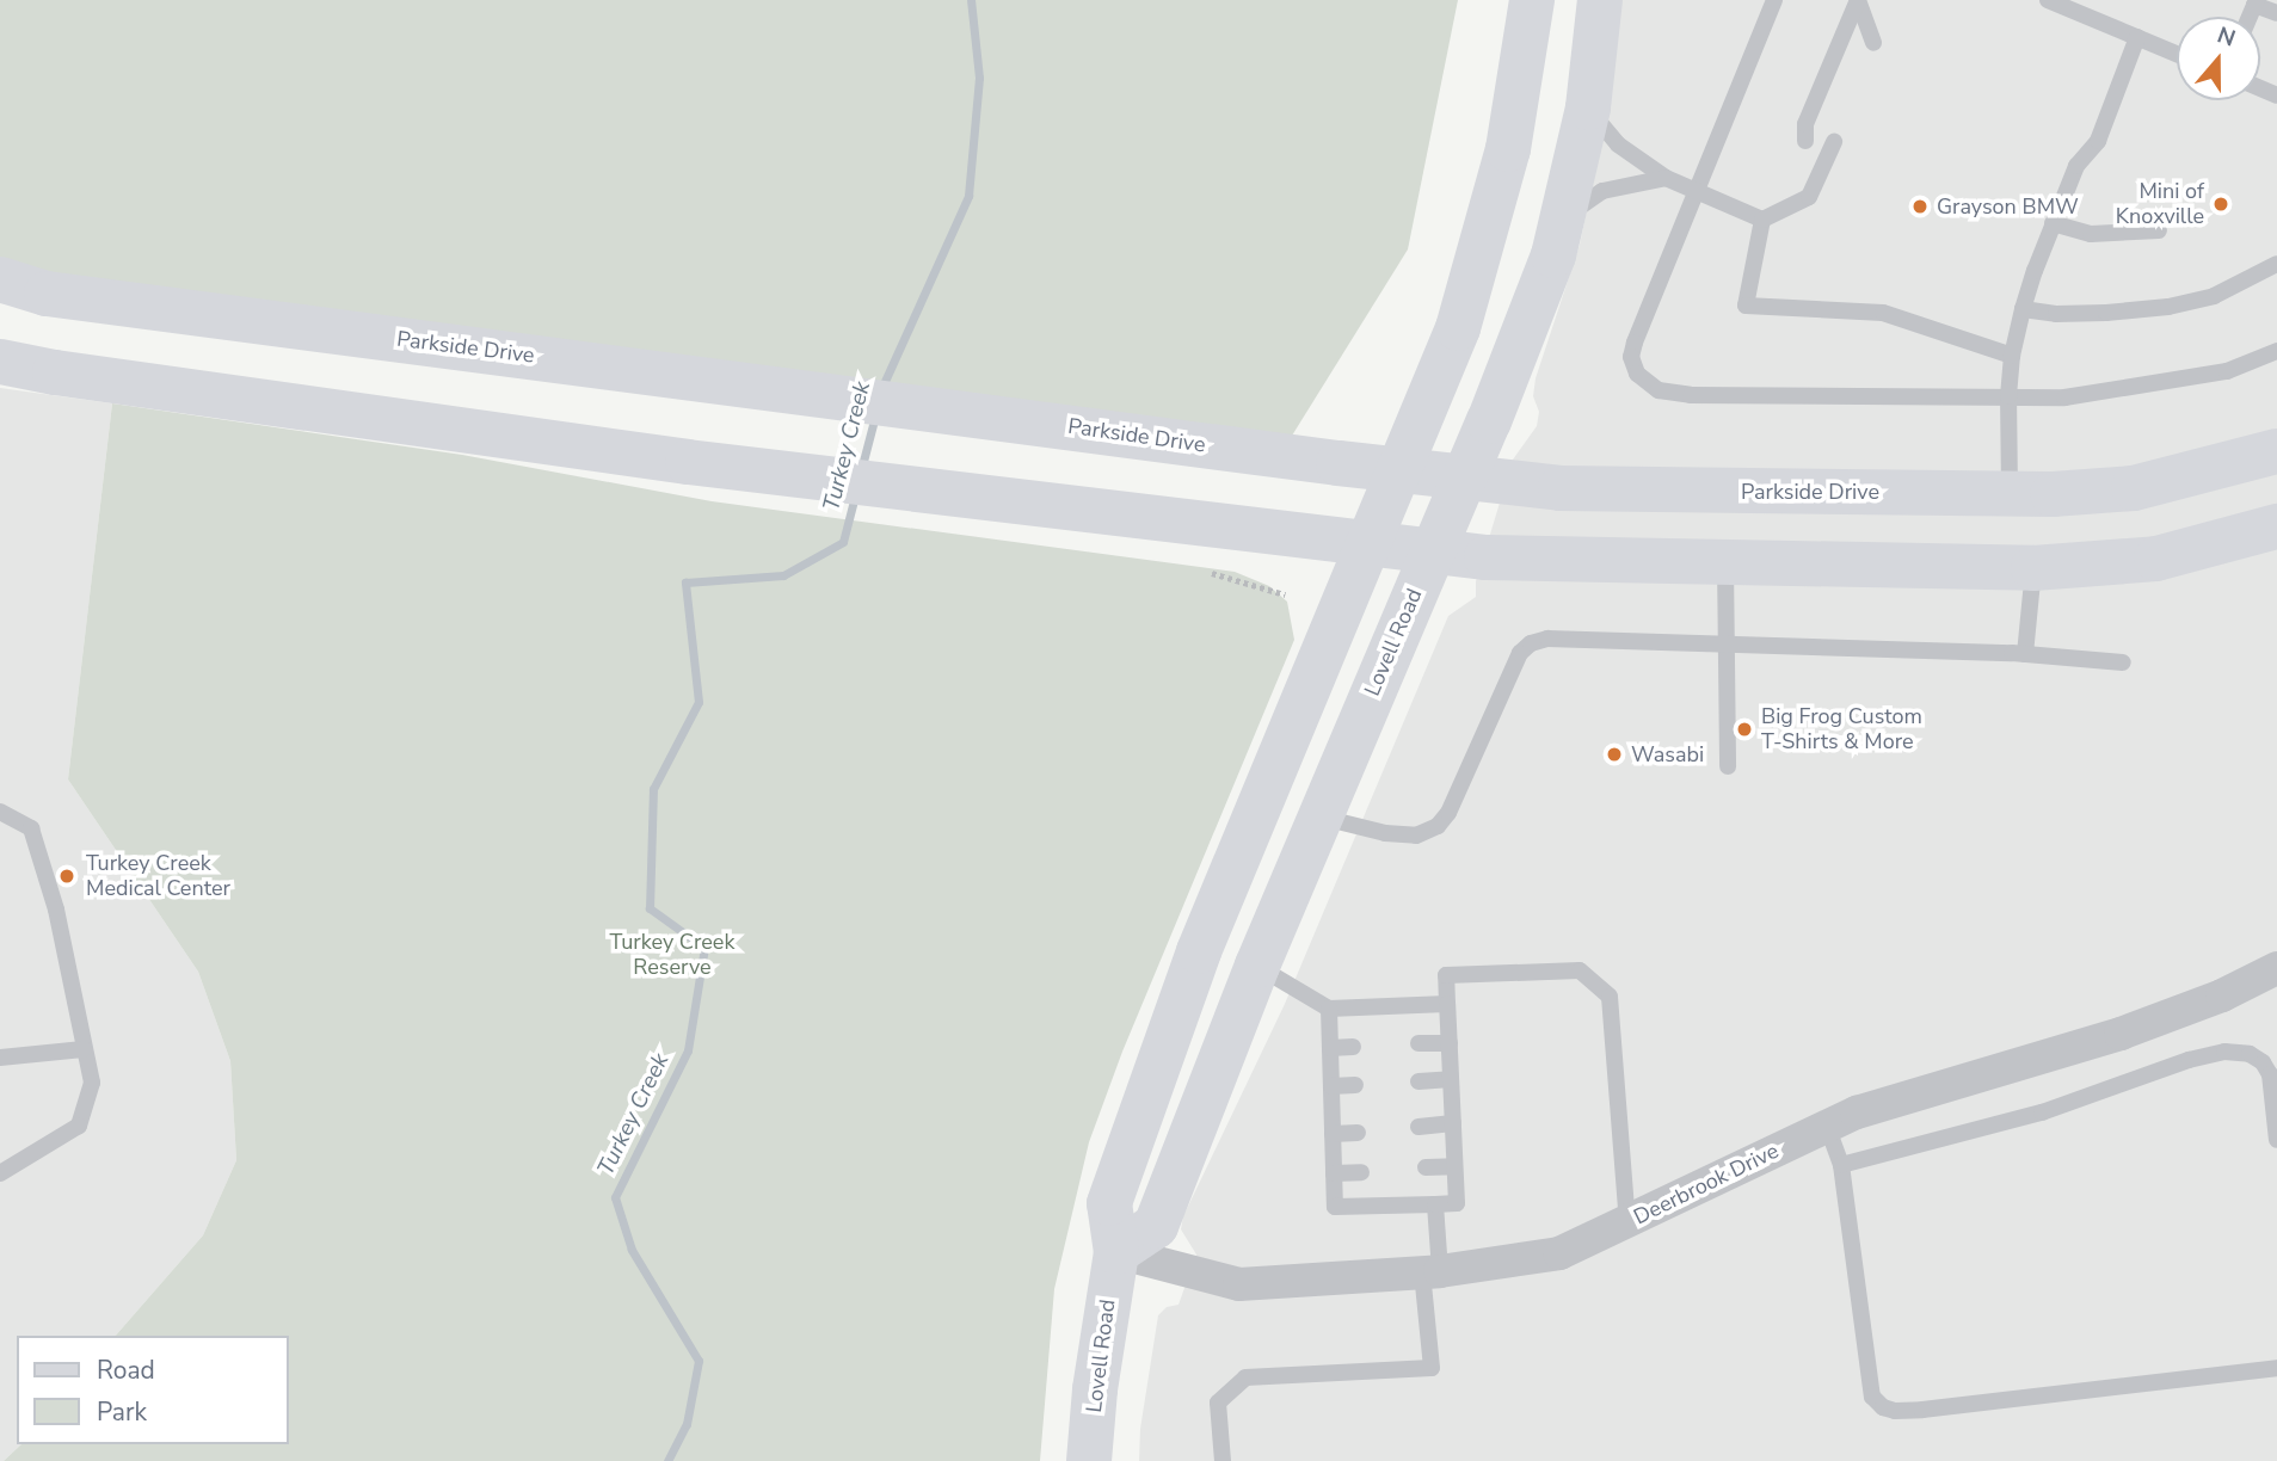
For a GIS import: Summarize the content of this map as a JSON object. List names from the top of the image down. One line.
{"streets":{"street":["Parkside Drive","Lovell Road","Deerbrook Drive"]},"crossings":[["Parkside Drive","Lovell Road"],["Lovell Road","Deerbrook Drive"]],"water":["Turkey Creek"],"parks":["Turkey Creek Reserve"],"places":["Mini of Knoxville","Grayson BMW","Big Frog Custom T-Shirts & More","Wasabi","Turkey Creek Medical Center"],"legend":["Road","Park"],"north":"top"}
